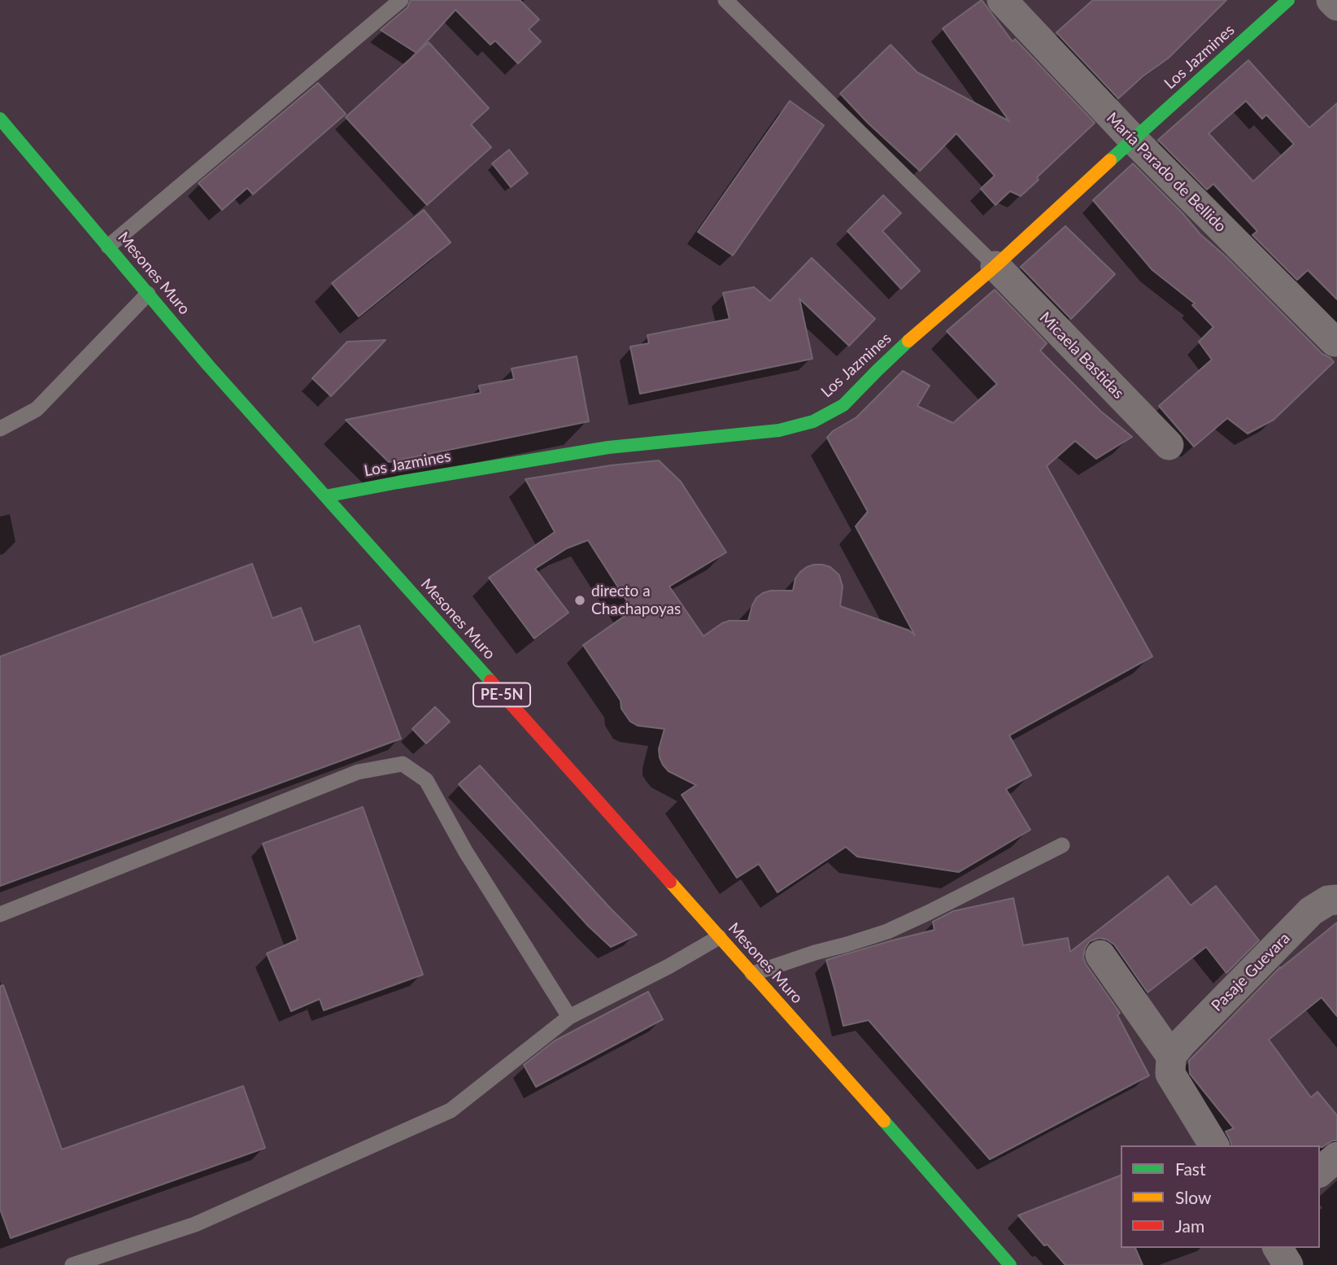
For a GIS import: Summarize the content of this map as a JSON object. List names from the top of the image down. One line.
{"streets":{"main road":["Los Jazmines","Mesones Muro","PE-5N"],"street":["María Parado de Bellido","Micaela Bastidas","Pasaje Guevara"]},"crossings":[["Los Jazmines","María Parado de Bellido"],["Los Jazmines","Mesones Muro"],["Los Jazmines","Micaela Bastidas"]],"places":["directo a Chachapoyas"],"legend":["Fast","Slow","Jam"]}
